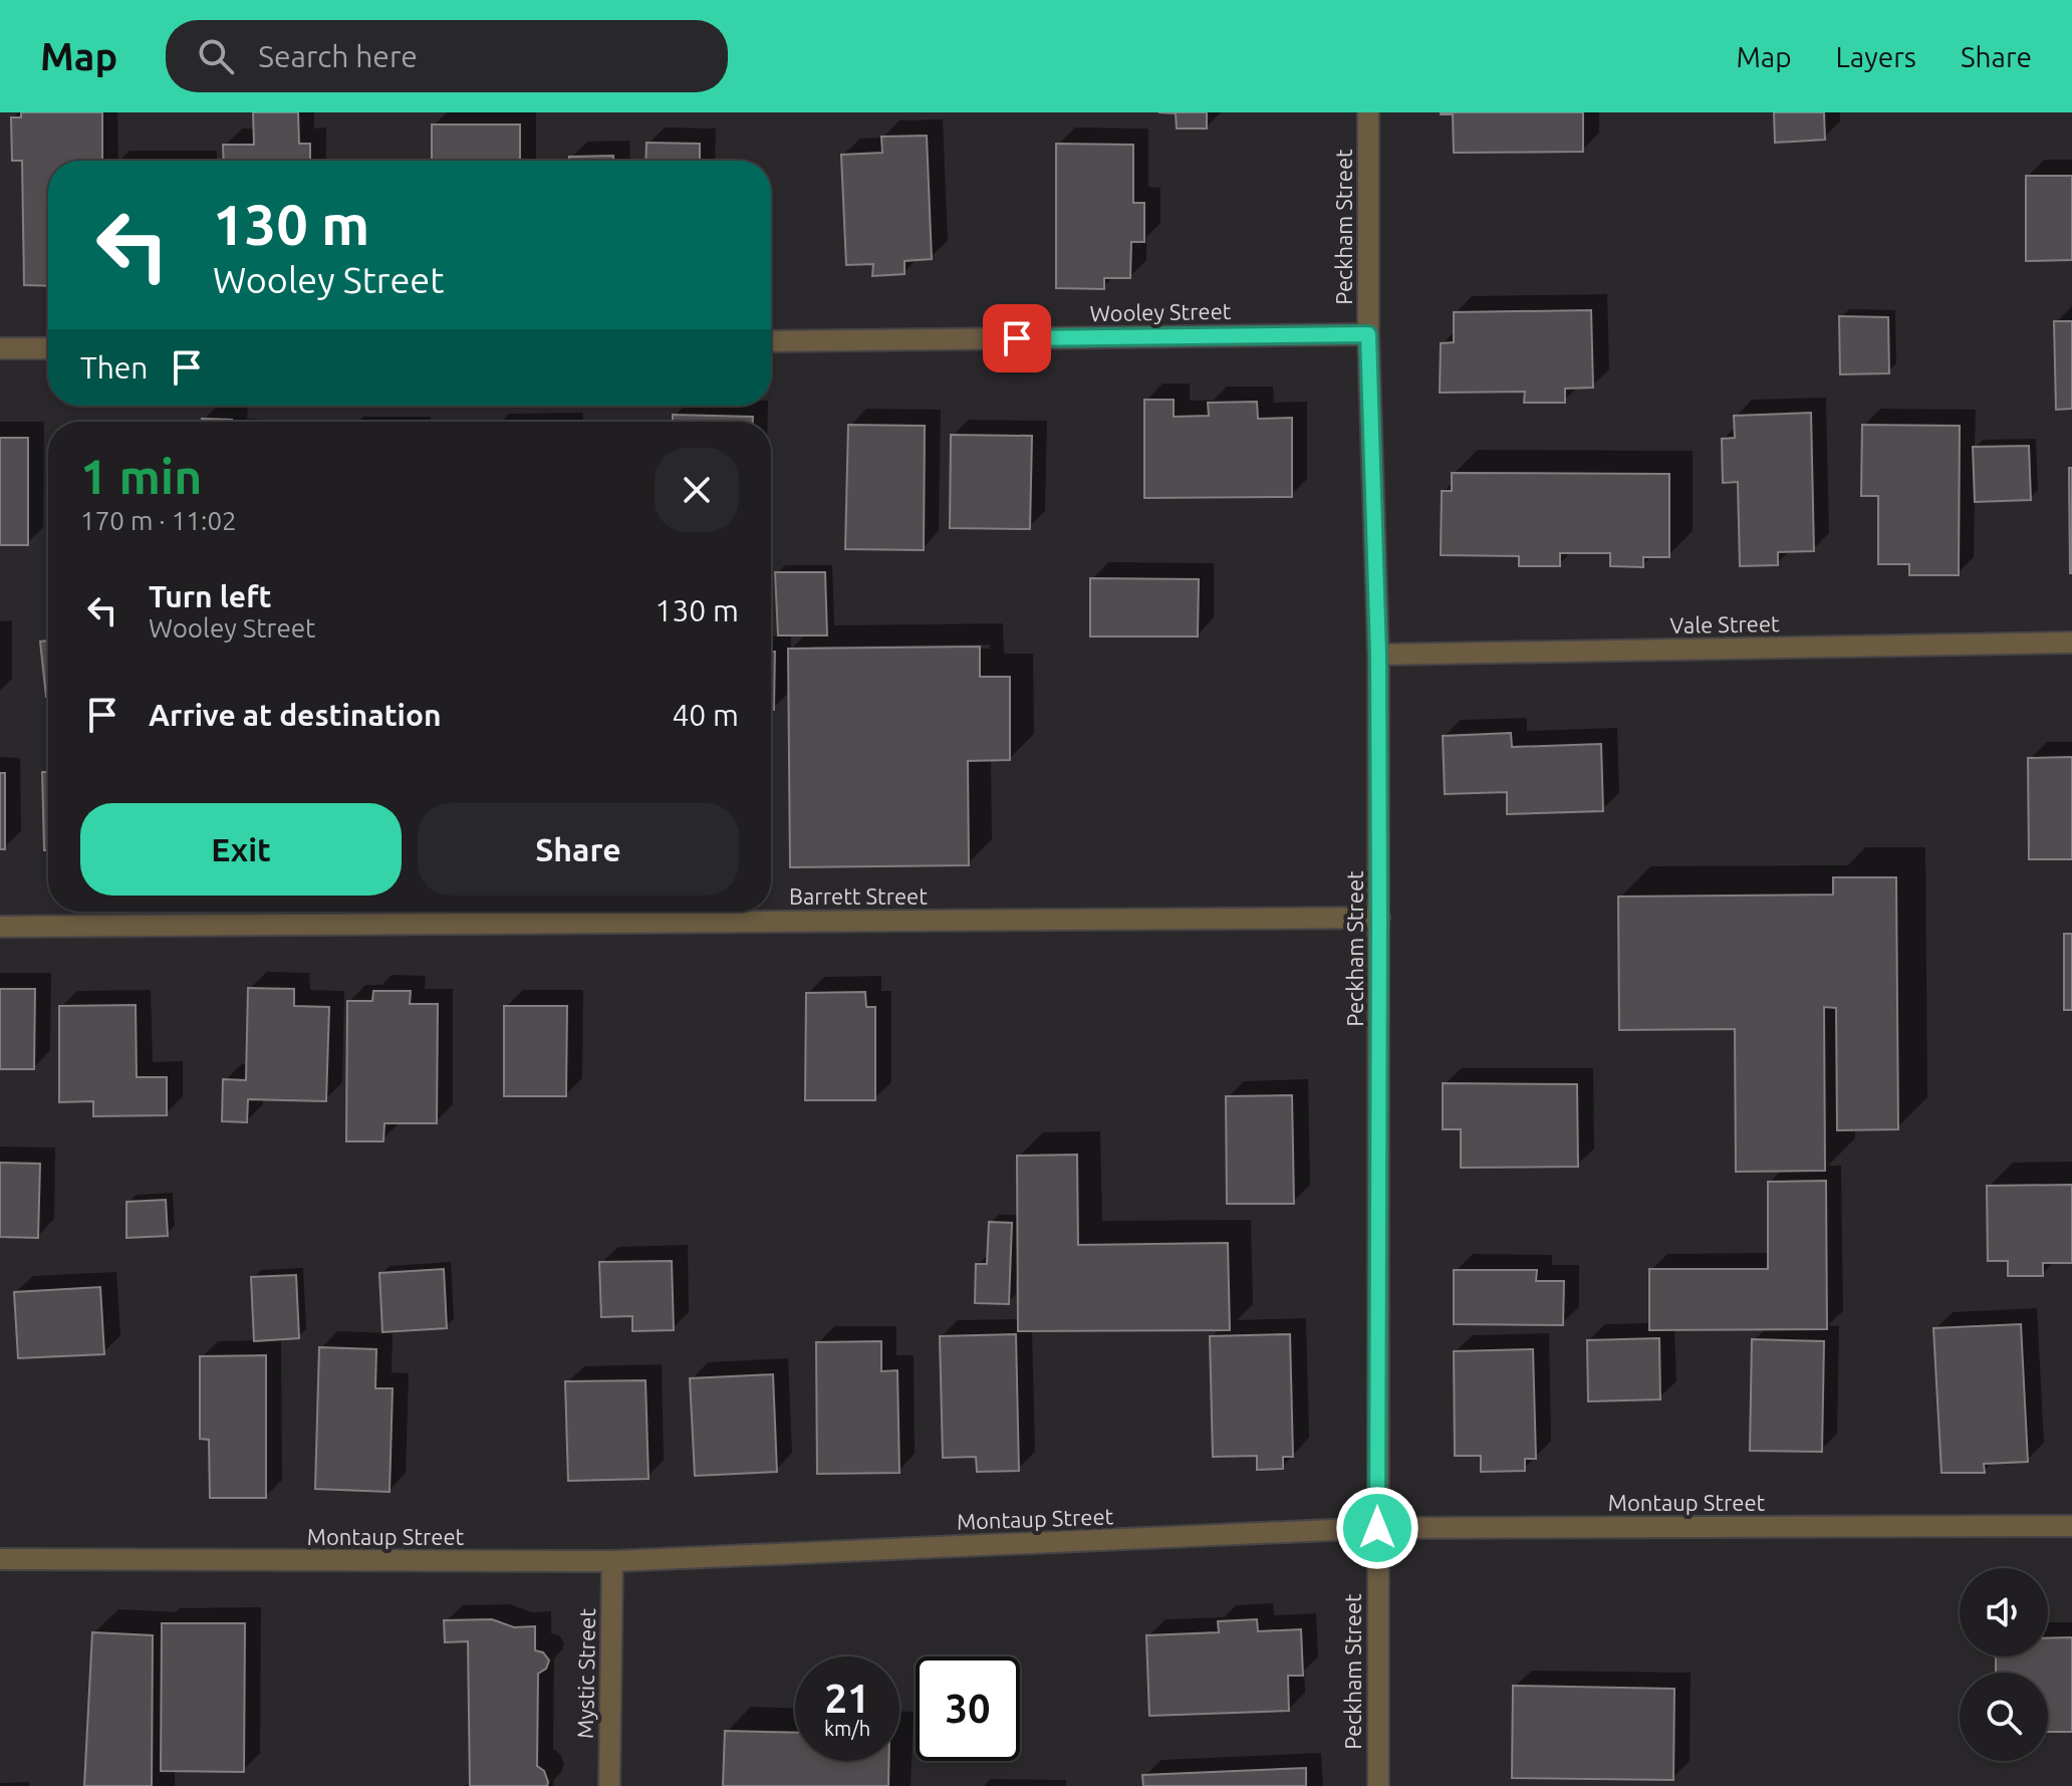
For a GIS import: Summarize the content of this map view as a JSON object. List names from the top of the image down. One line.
{"streets":{"street":["Peckham Street","Wooley Street","Vale Street","Barrett Street","Montaup Street","Mystic Street"]},"crossings":[["Peckham Street","Wooley Street"],["Peckham Street","Vale Street"],["Peckham Street","Barrett Street"],["Peckham Street","Montaup Street"],["Montaup Street","Mystic Street"]],"page":{"header":"Map","search":"Search here","nav":["Map","Layers","Share"],"turn":["130 m","Wooley Street"],"then":"Then","heading":["1 min","170 m · 11:02"],"list":[{"name":"Turn left","note":"Wooley Street","value":"130 m"},{"name":"Arrive at destination","value":"40 m"}],"buttons":["Exit","Share"],"speed":"21 km/h","limit":"30"}}
